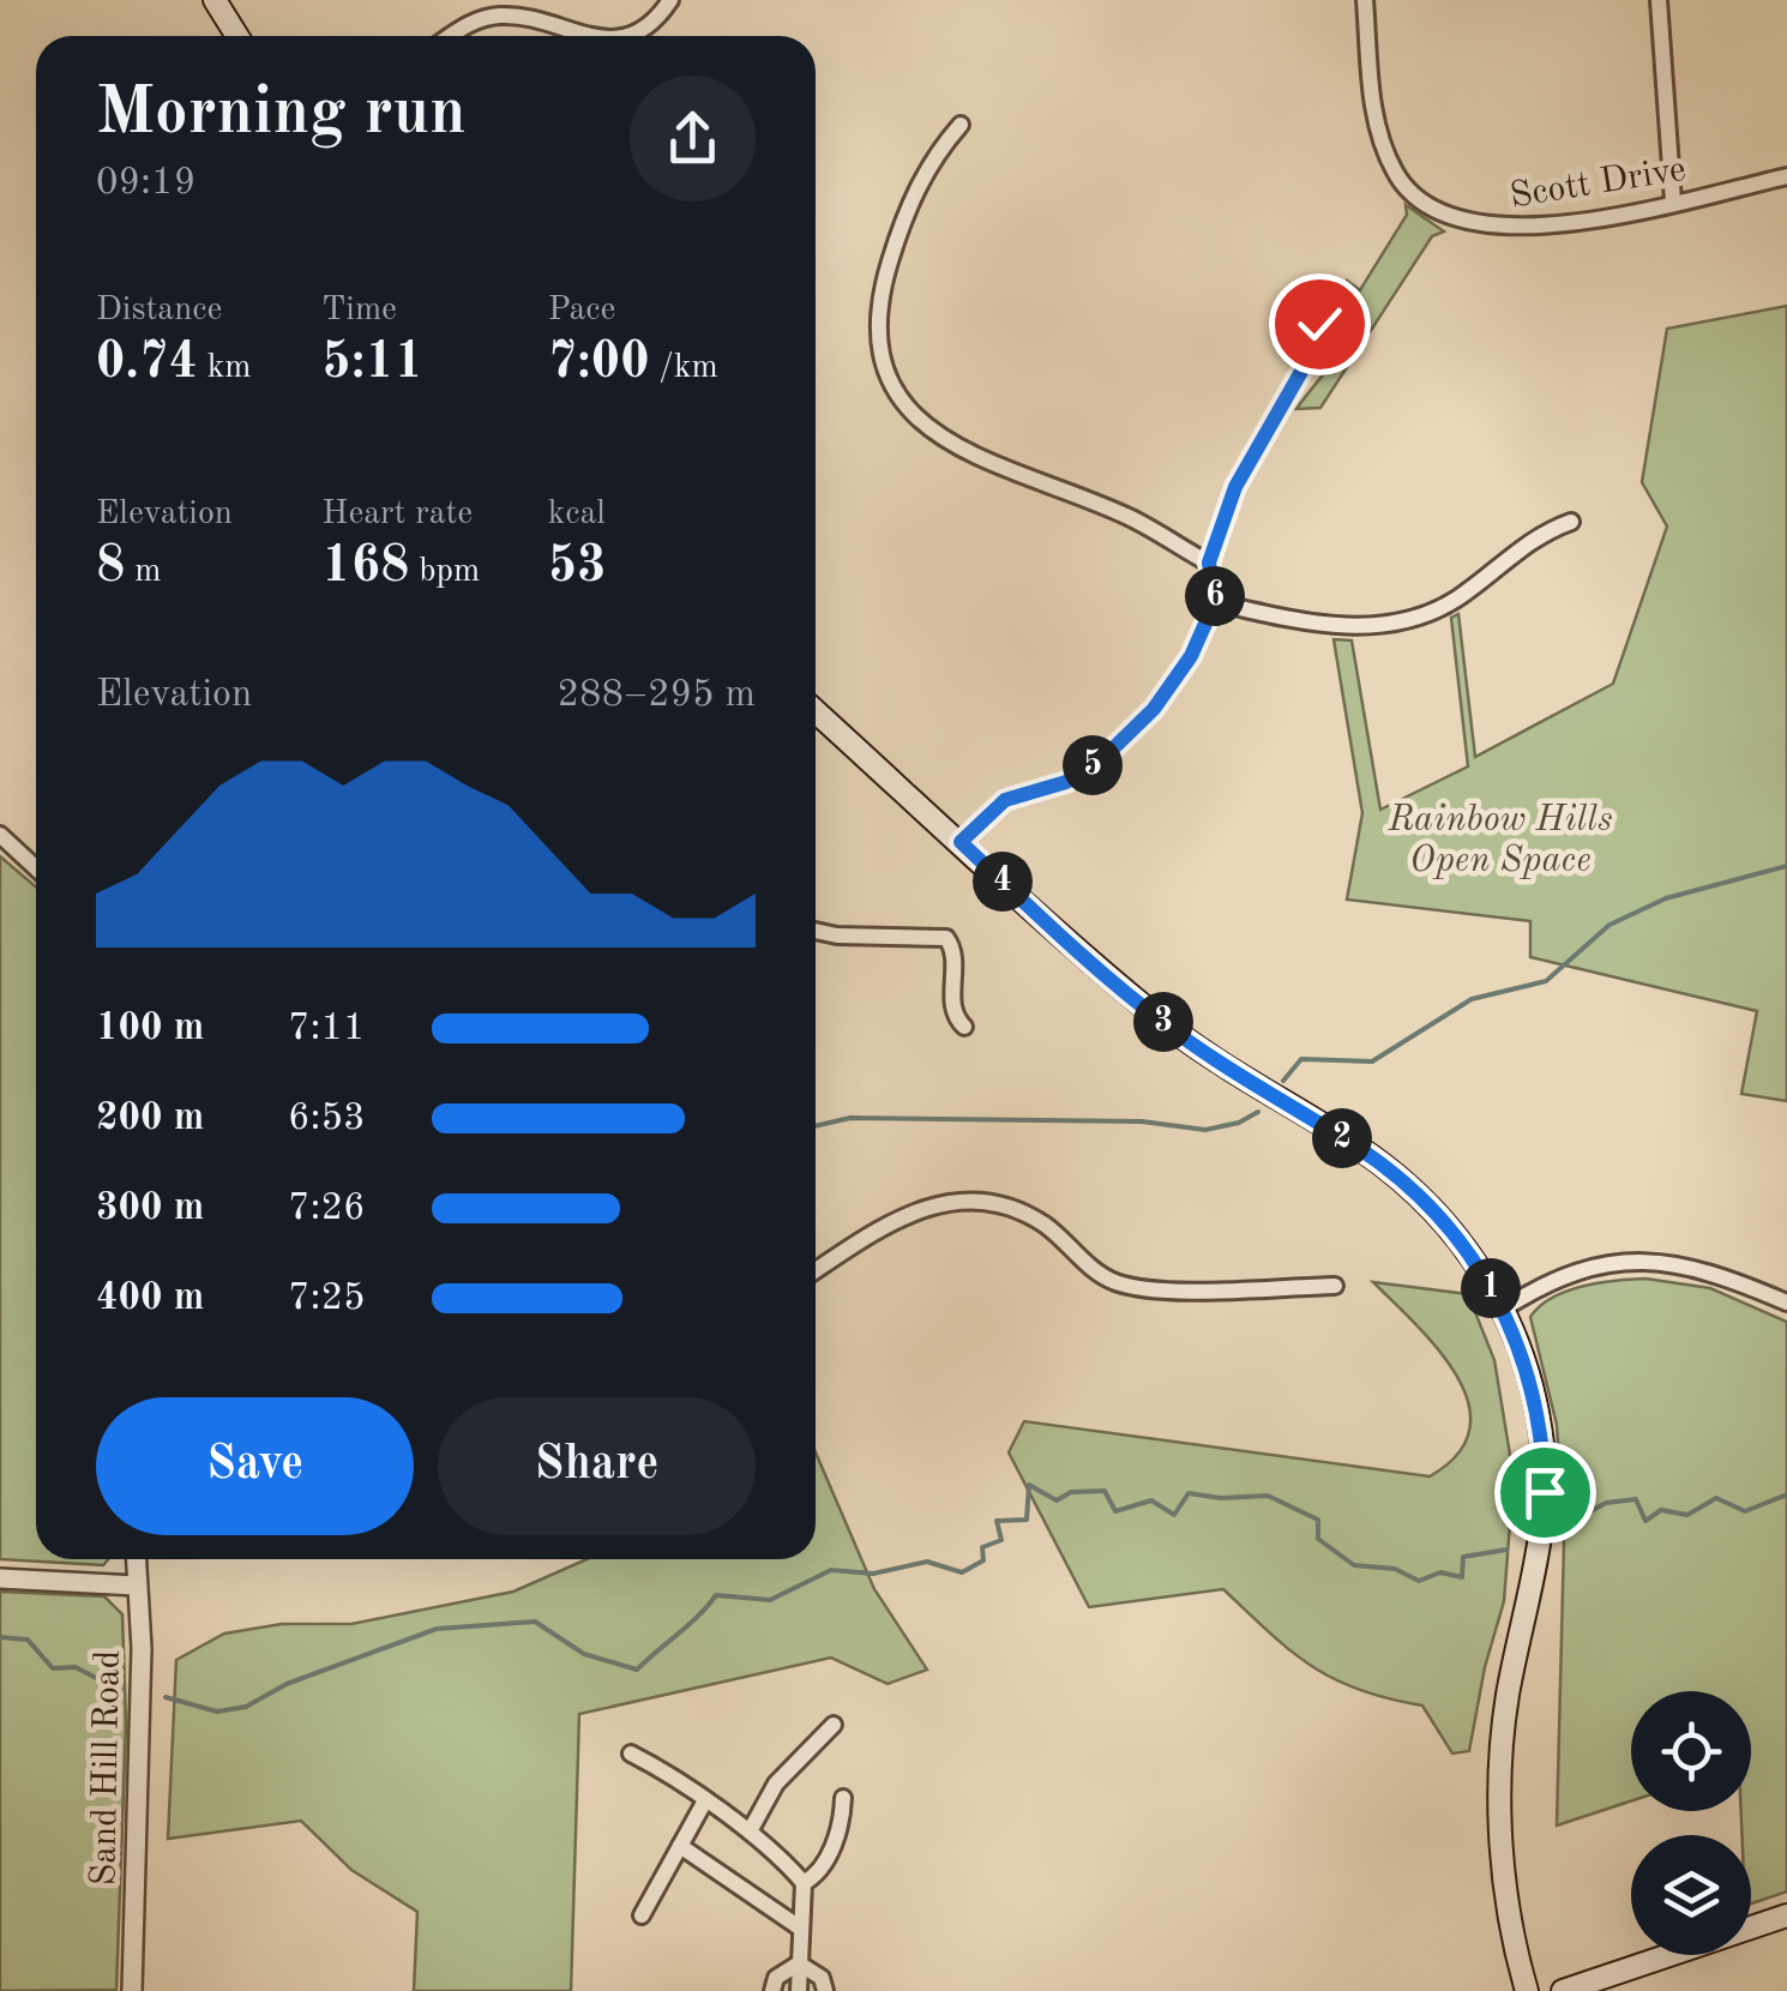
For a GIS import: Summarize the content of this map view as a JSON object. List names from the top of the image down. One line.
{"streets":{"street":["Scott Drive","Sand Hill Road"]},"parks":["Rainbow Hills Open Space"],"page":{"heading":["Morning run","09:19"],"stats":[["Distance","0.74 km"],["Time","5:11"],["Pace","7:00 /km"],["Elevation","8 m"],["Heart rate","168 bpm"],["kcal","53"]],"pins":["6","5","4","3","2","1"],"chart":["Elevation","288–295 m"],"list":[{"name":"100 m","note":"7:11"},{"name":"200 m","note":"6:53"},{"name":"300 m","note":"7:26"},{"name":"400 m","note":"7:25"}],"buttons":["Save","Share"]}}
